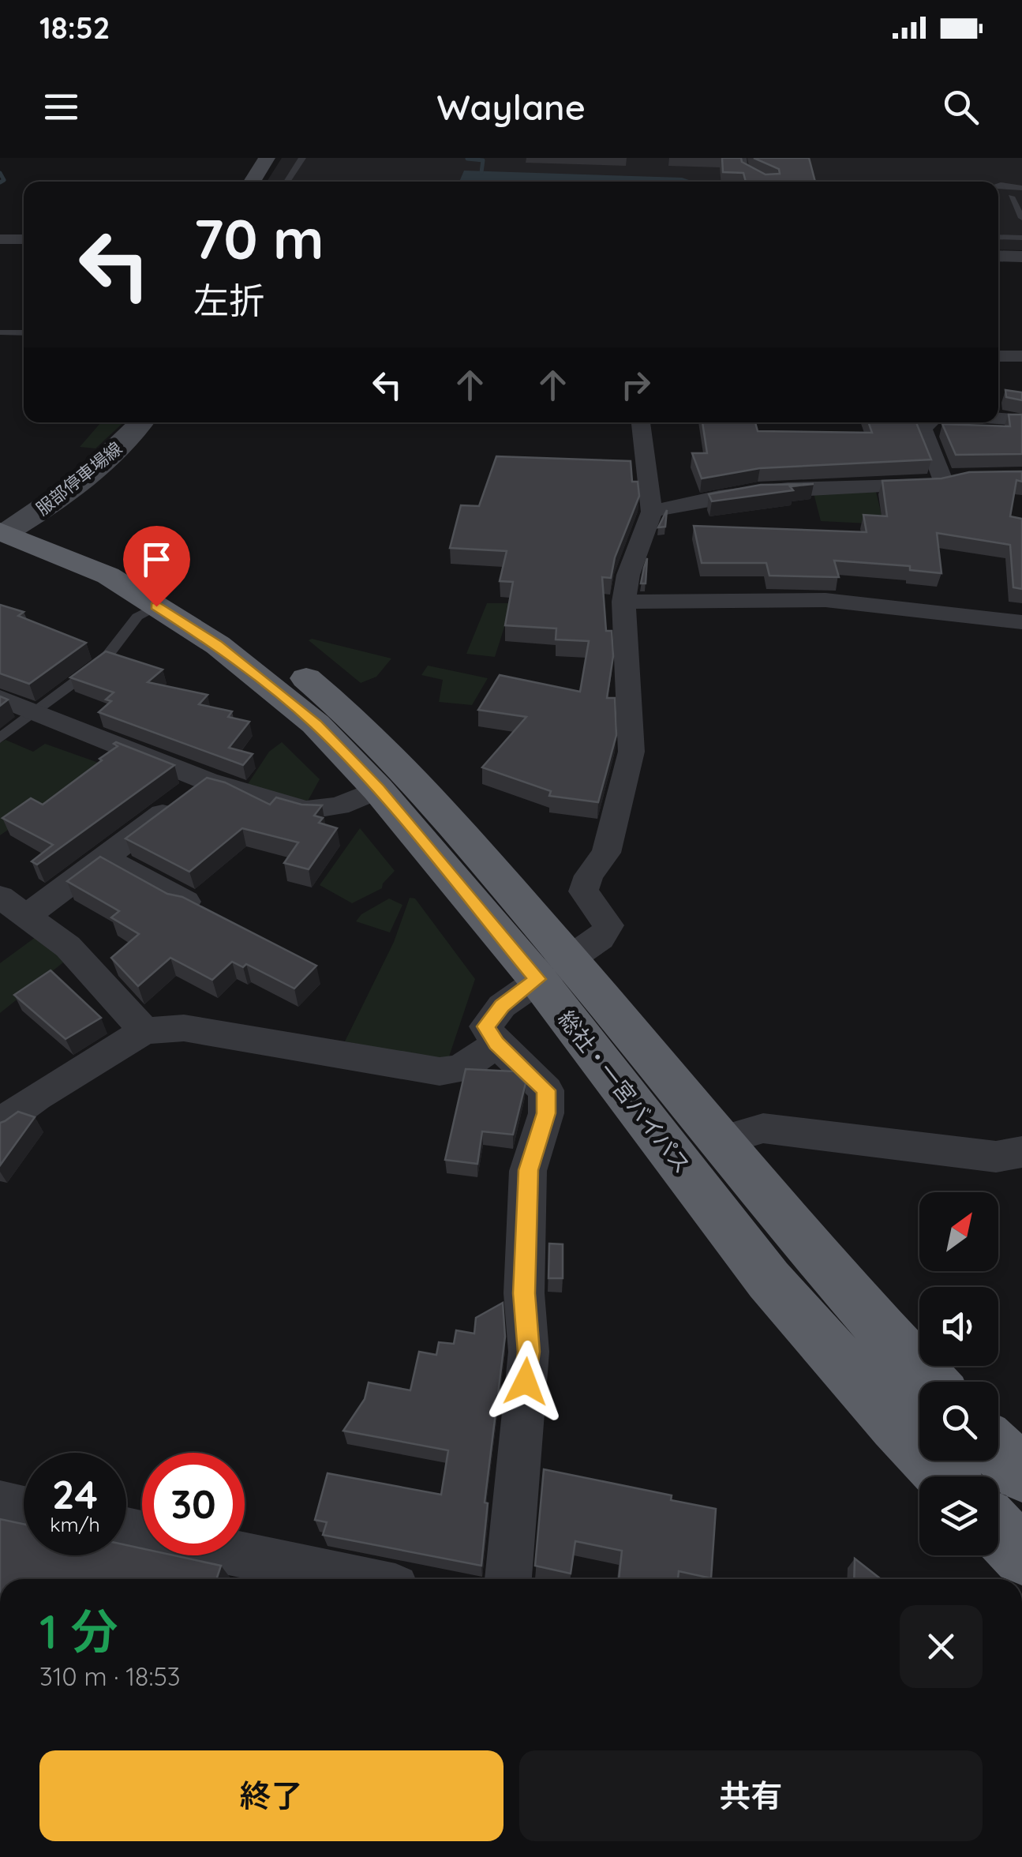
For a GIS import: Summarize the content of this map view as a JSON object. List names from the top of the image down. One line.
{"streets":{"highway":["総社・一宮バイパス"],"main road":["服部停車場線"]},"crossings":[["服部停車場線","総社・一宮バイパス"]],"north":"top right","page":{"status":"18:52","header":"Waylane","turn":["70 m","左折"],"speed":"24 km/h","limit":"30","heading":["1 分","310 m · 18:53"],"buttons":["終了","共有"]}}
